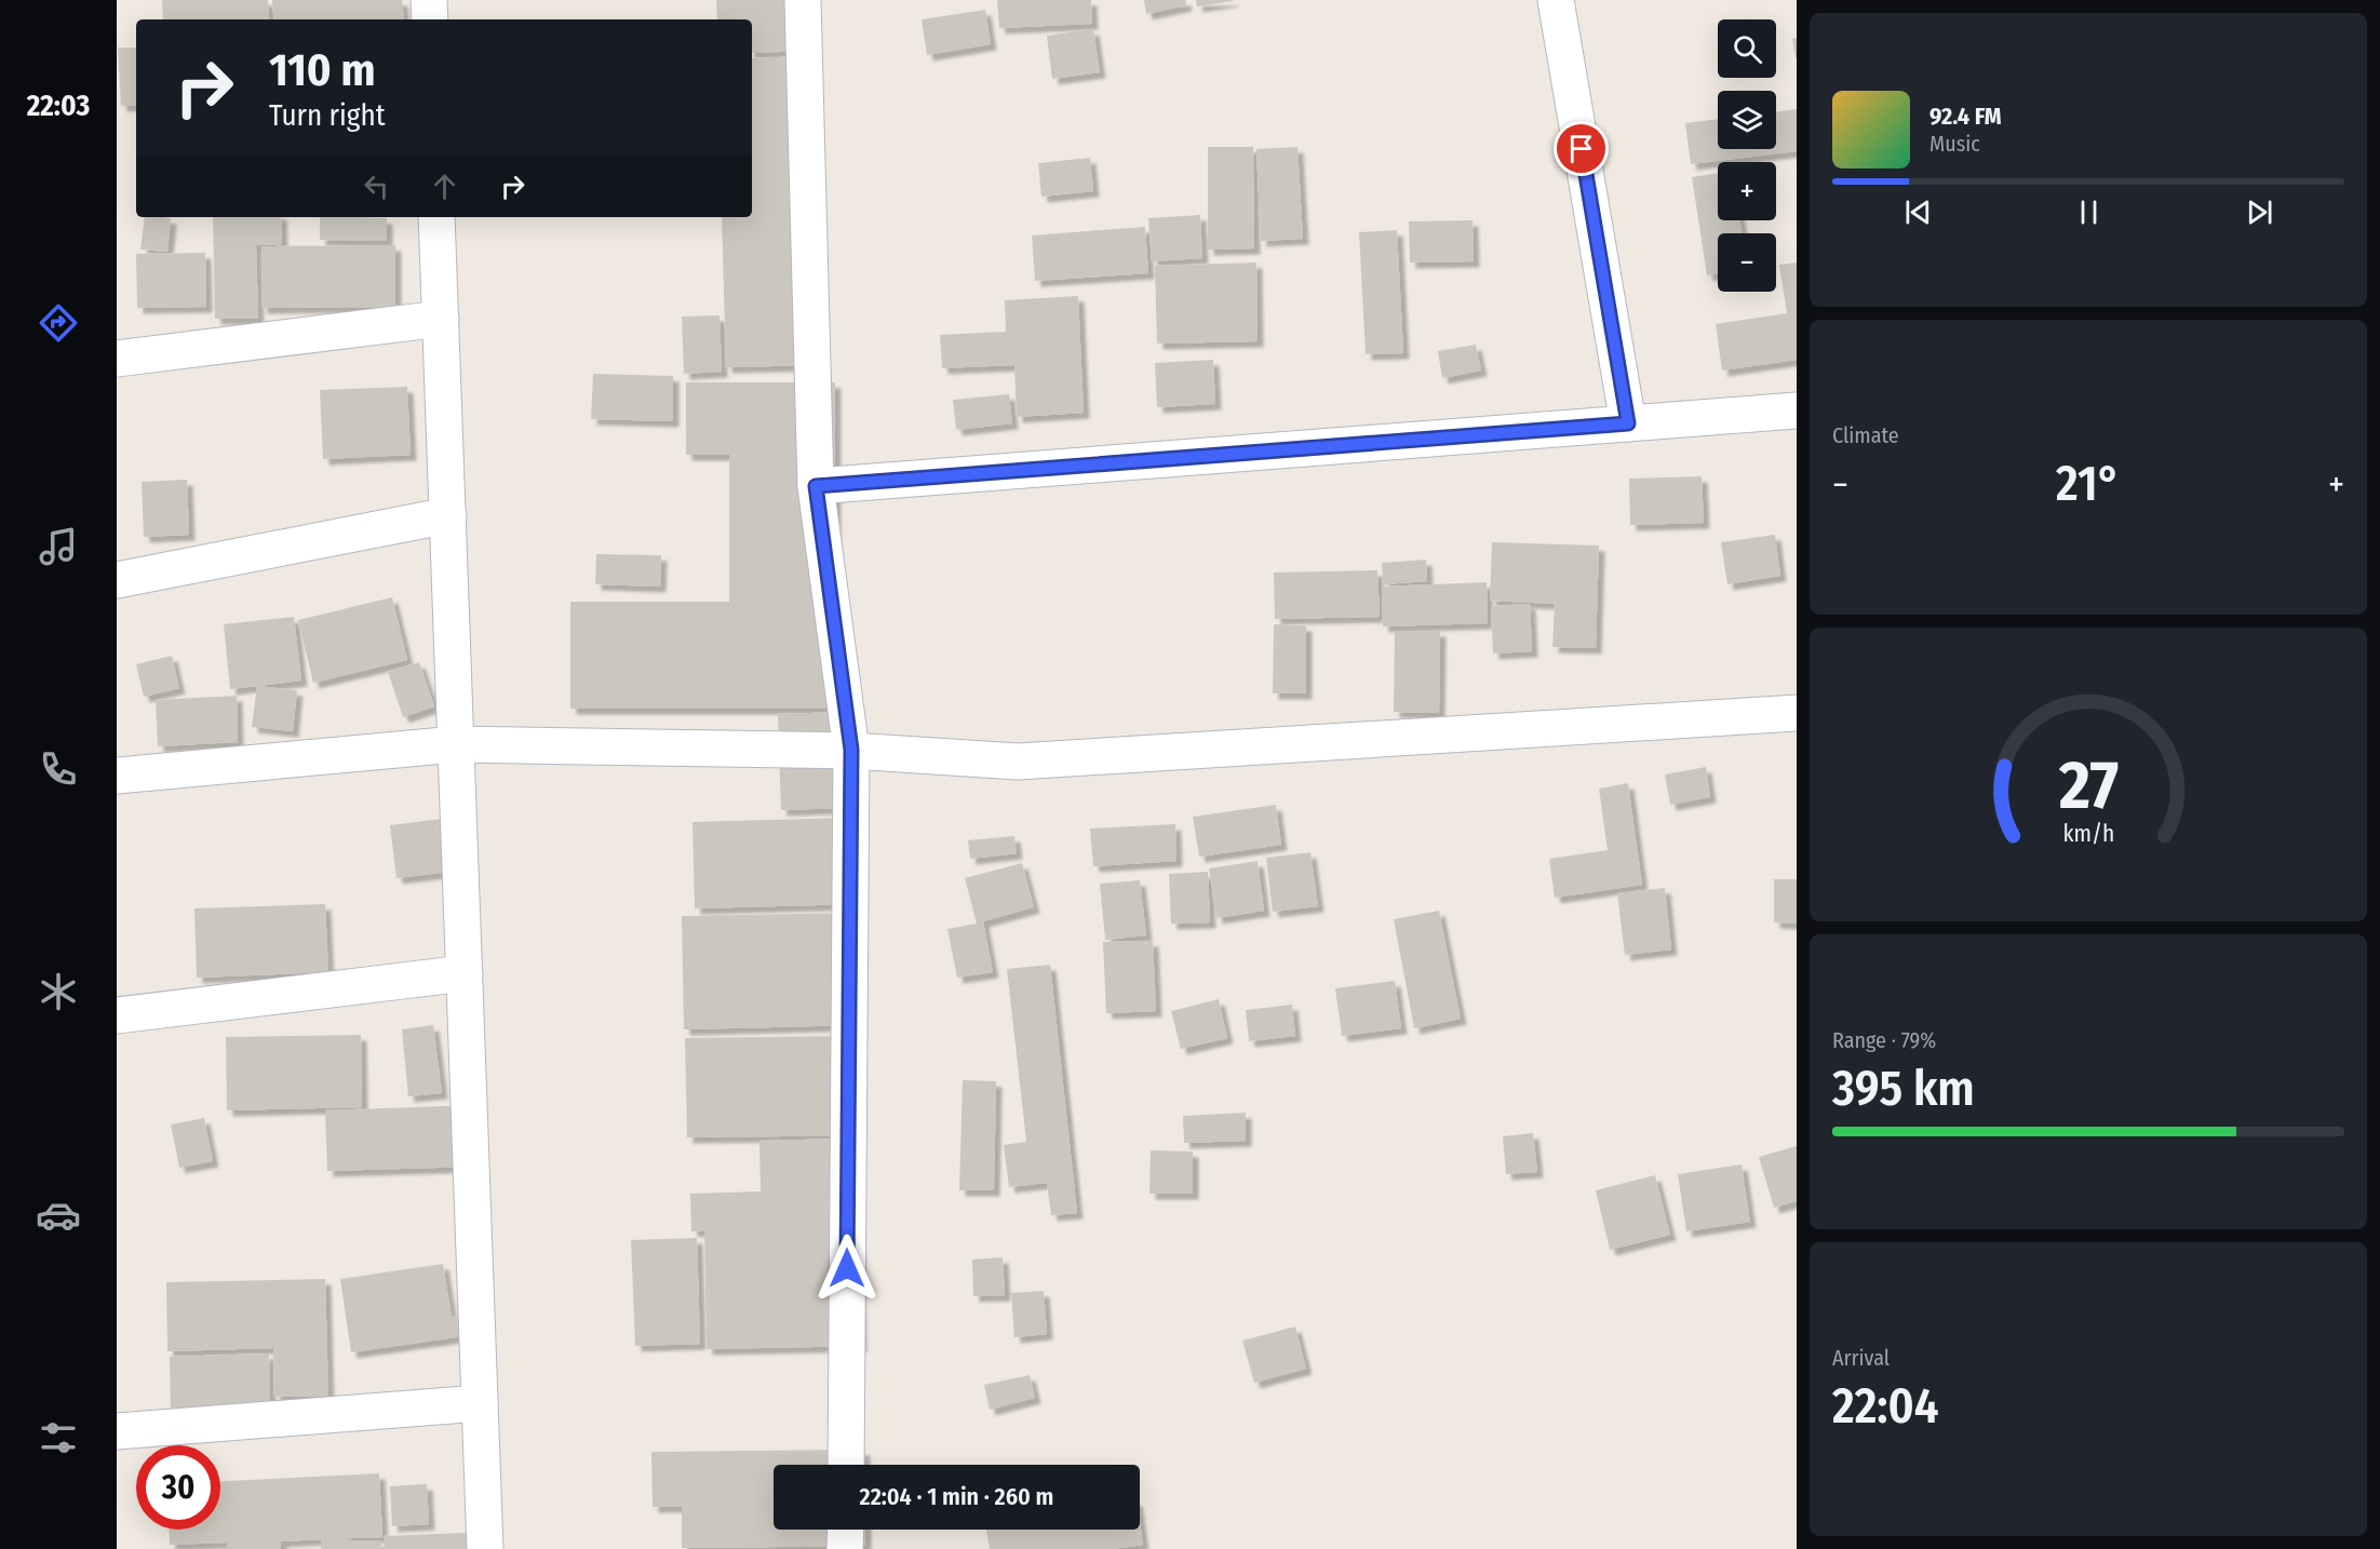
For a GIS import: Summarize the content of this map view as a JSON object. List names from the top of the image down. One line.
{"page":{"tabs":"22:03","map_buttons":["+","−"],"turn":["110 m","Turn right"],"song":["92.4 FM","Music"],"tile":["Climate",["Range · 79%","395 km"],["Arrival","22:04"]],"heat":["−","21°","+"],"limit":"30","trip":"22:04 · 1 min · 260 m","gauge":["27","km/h"]}}
